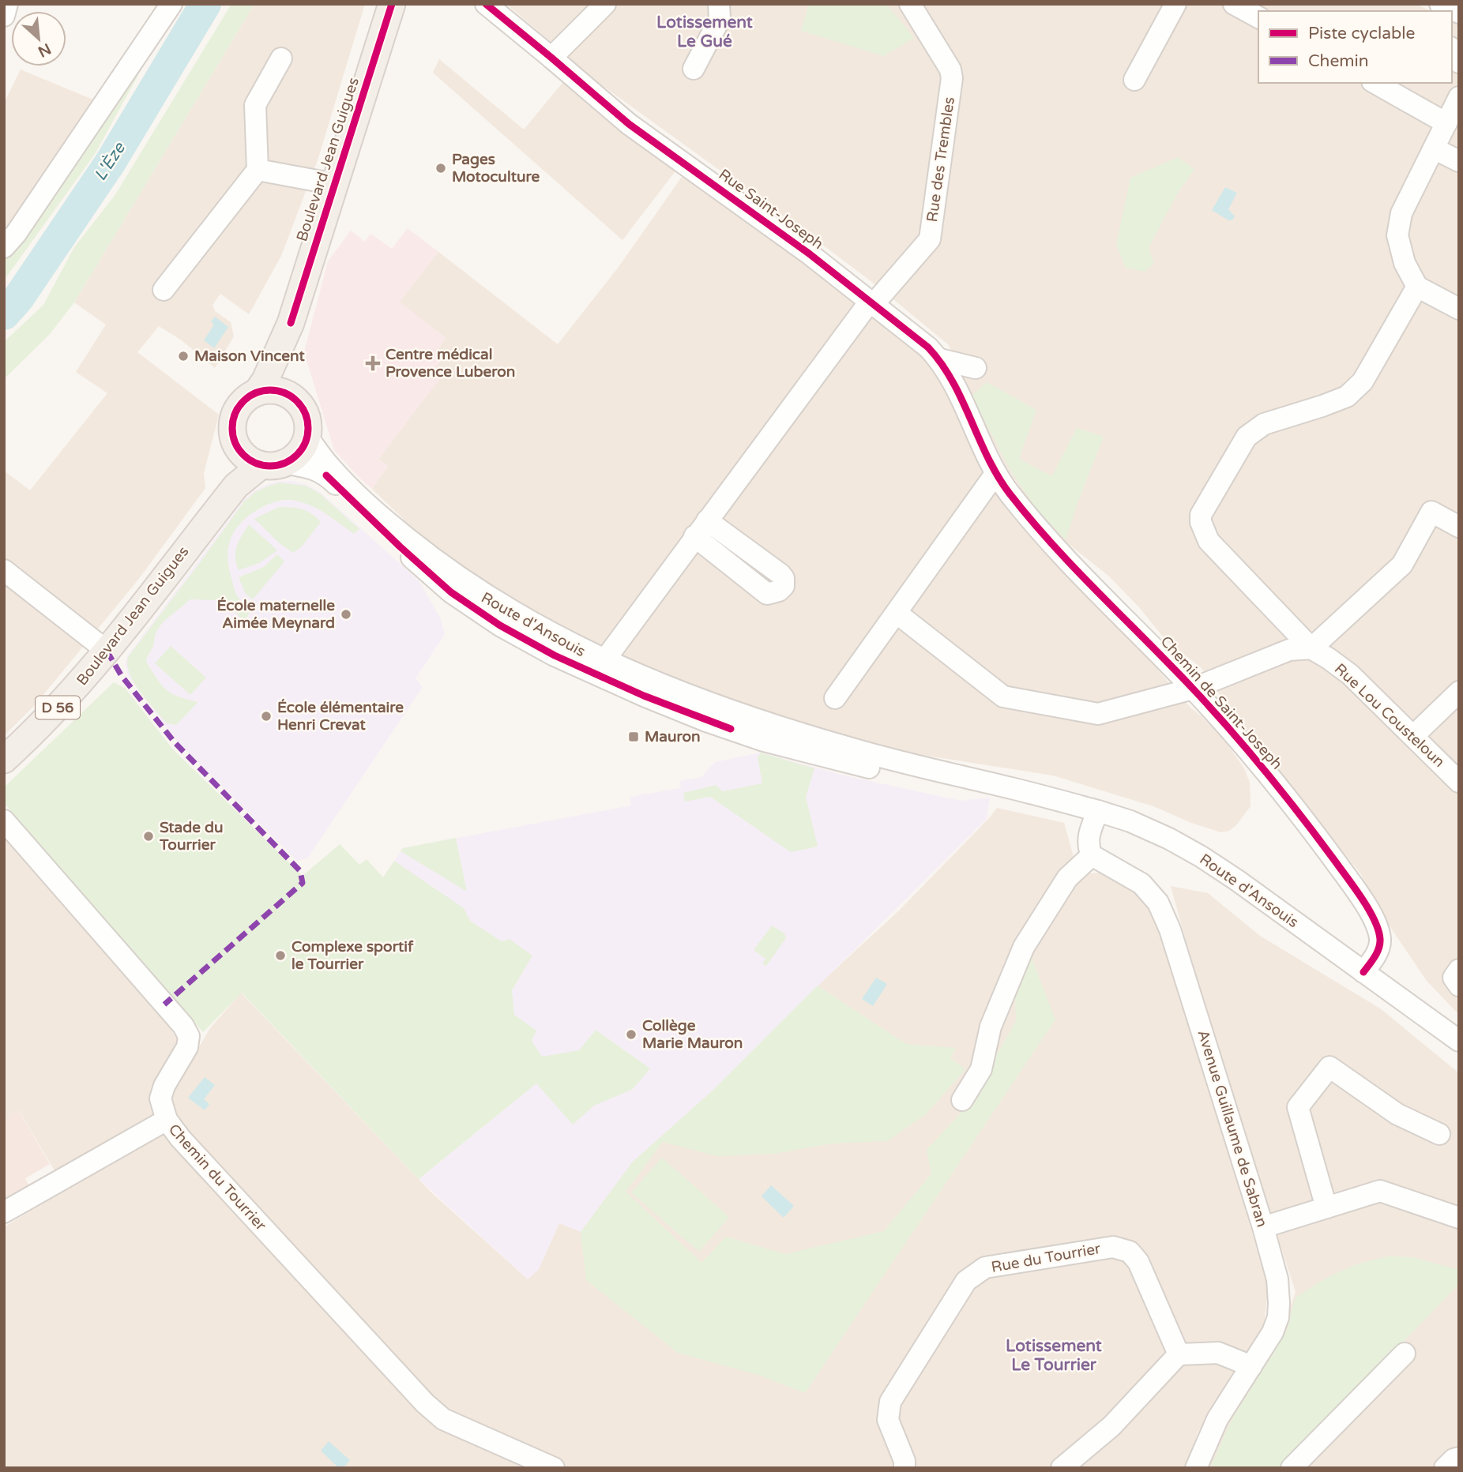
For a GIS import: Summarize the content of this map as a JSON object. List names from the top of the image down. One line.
{"streets":{"main road":["Boulevard Jean Guigues","D 56"],"street":["Rue des Trembles","Rue Saint-Joseph","Route d'Ansouis","Chemin de Saint-Joseph","Rue Lou Cousteloun","Avenue Guillaume de Sabran","Chemin du Tourrier","Rue du Tourrier"]},"crossings":[["Boulevard Jean Guigues","Route d'Ansouis"],["Rue des Trembles","Rue Saint-Joseph"],["Rue des Trembles","Route d'Ansouis"],["Rue Saint-Joseph","Chemin de Saint-Joseph"],["Route d'Ansouis","Chemin de Saint-Joseph"]],"districts":["Lotissement Le Gué","Lotissement Le Tourrier"],"water":["L'Èze"],"places":{"other":["Pages Motoculture","Maison Vincent","École maternelle Aimée Meynard","École élémentaire Henri Crevat","Stade du Tourrier","Complexe sportif le Tourrier","Collège Marie Mauron"],"health":["Centre médical Provence Luberon"],"transit":["Mauron"]},"legend":["Piste cyclable","Chemin"],"north":"bottom right"}
